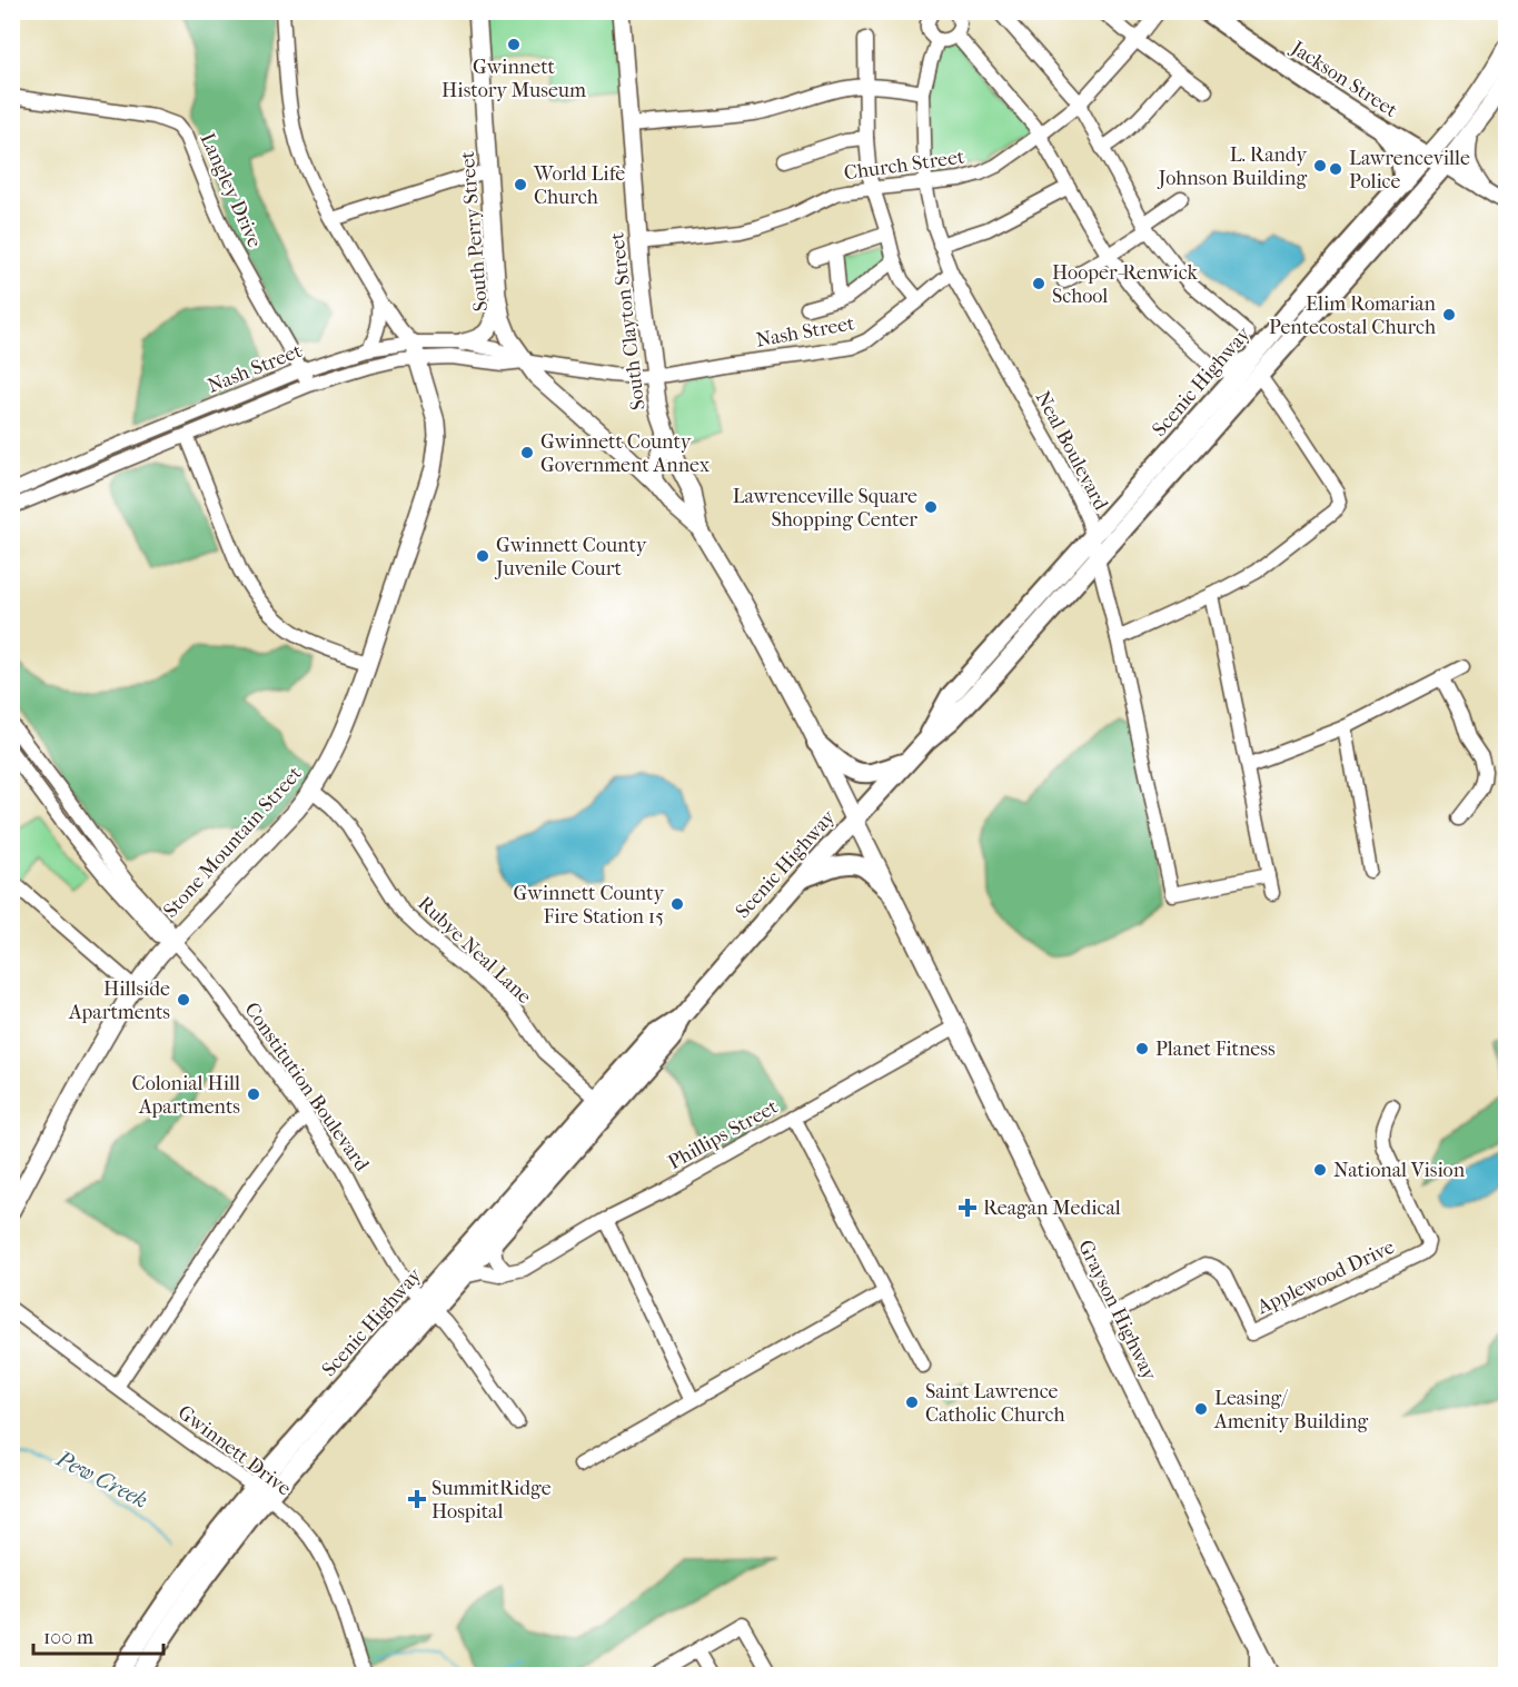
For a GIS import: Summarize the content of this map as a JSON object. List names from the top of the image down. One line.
{"streets":{"highway":["Jackson Street","Scenic Highway"],"main road":["South Perry Street","South Clayton Street","Stone Mountain Street","Grayson Highway"],"street":["Church Street","Langley Drive","Nash Street","Neal Boulevard","Rubye Neal Lane","Constitution Boulevard","Phillips Street","Applewood Drive","Gwinnett Drive"]},"crossings":[["Jackson Street","Scenic Highway"],["Church Street","South Clayton Street"],["Church Street","Neal Boulevard"],["Langley Drive","Nash Street"],["South Perry Street","South Clayton Street"],["South Perry Street","Nash Street"],["South Clayton Street","Nash Street"],["South Clayton Street","Scenic Highway"],["South Clayton Street","Grayson Highway"],["Nash Street","Neal Boulevard"],["Nash Street","Stone Mountain Street"],["Scenic Highway","Neal Boulevard"],["Scenic Highway","Rubye Neal Lane"],["Scenic Highway","Constitution Boulevard"],["Scenic Highway","Phillips Street"],["Scenic Highway","Grayson Highway"],["Scenic Highway","Gwinnett Drive"],["Stone Mountain Street","Rubye Neal Lane"],["Stone Mountain Street","Constitution Boulevard"],["Phillips Street","Grayson Highway"],["Applewood Drive","Grayson Highway"]],"water":["Pew Creek"],"places":{"other":["Gwinnett History Museum","L. Randy Johnson Building","Lawrenceville Police","World Life Church","Hooper-Renwick School","Elim Romarian Pentecostal Church","Gwinnett County Government Annex","Lawrenceville Square Shopping Center","Gwinnett County Juvenile Court","Gwinnett County Fire Station 15","Hillside Apartments","Planet Fitness","Colonial Hill Apartments","National Vision","Saint Lawrence Catholic Church","Leasing/ Amenity Building"],"health":["Reagan Medical","SummitRidge Hospital"]},"scale_bar":"100 m"}
